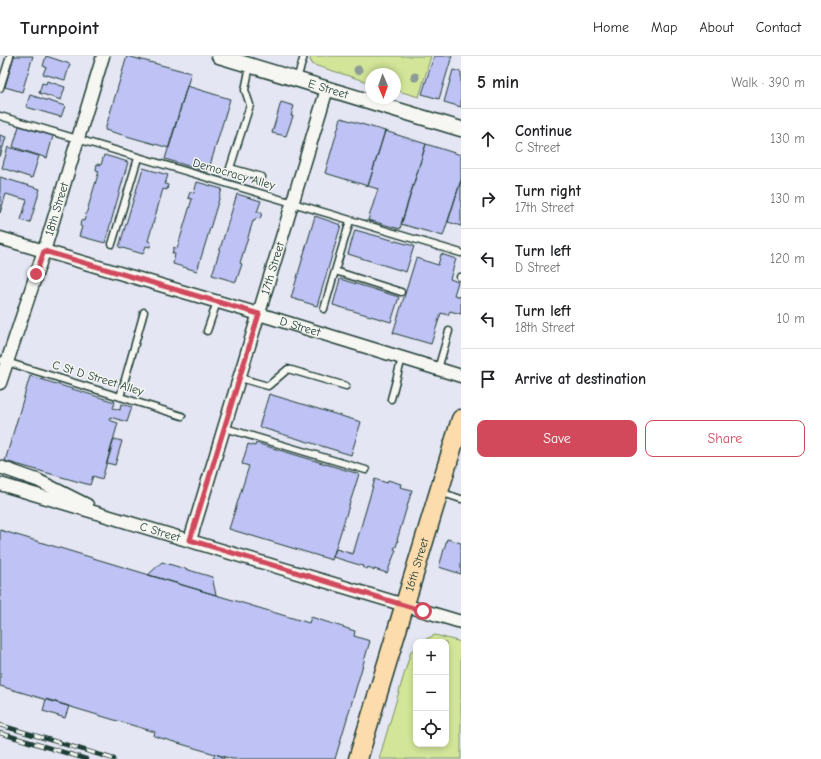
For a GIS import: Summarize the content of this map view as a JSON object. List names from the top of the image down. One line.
{"streets":{"main road":["16th Street"],"street":["E Street","18th Street","17th Street","D Street","C Street"],"lane":["Democracy Alley","C St D Street Alley"]},"crossings":[["E Street","17th Street"],["Democracy Alley","18th Street"],["Democracy Alley","17th Street"],["18th Street","D Street"],["18th Street","C St D Street Alley"],["17th Street","D Street"],["17th Street","C Street"],["C Street","16th Street"]],"north":"bottom","page":{"header":"Turnpoint","nav":["Home","Map","About","Contact"],"heading":["5 min","Walk · 390 m"],"list":[["Continue","C Street","130 m"],["Turn right","17th Street","130 m"],["Turn left","D Street","120 m"],["Turn left","18th Street","10 m"],"Arrive at destination"],"buttons":["Save","Share"],"map_buttons":["+","−"]}}
